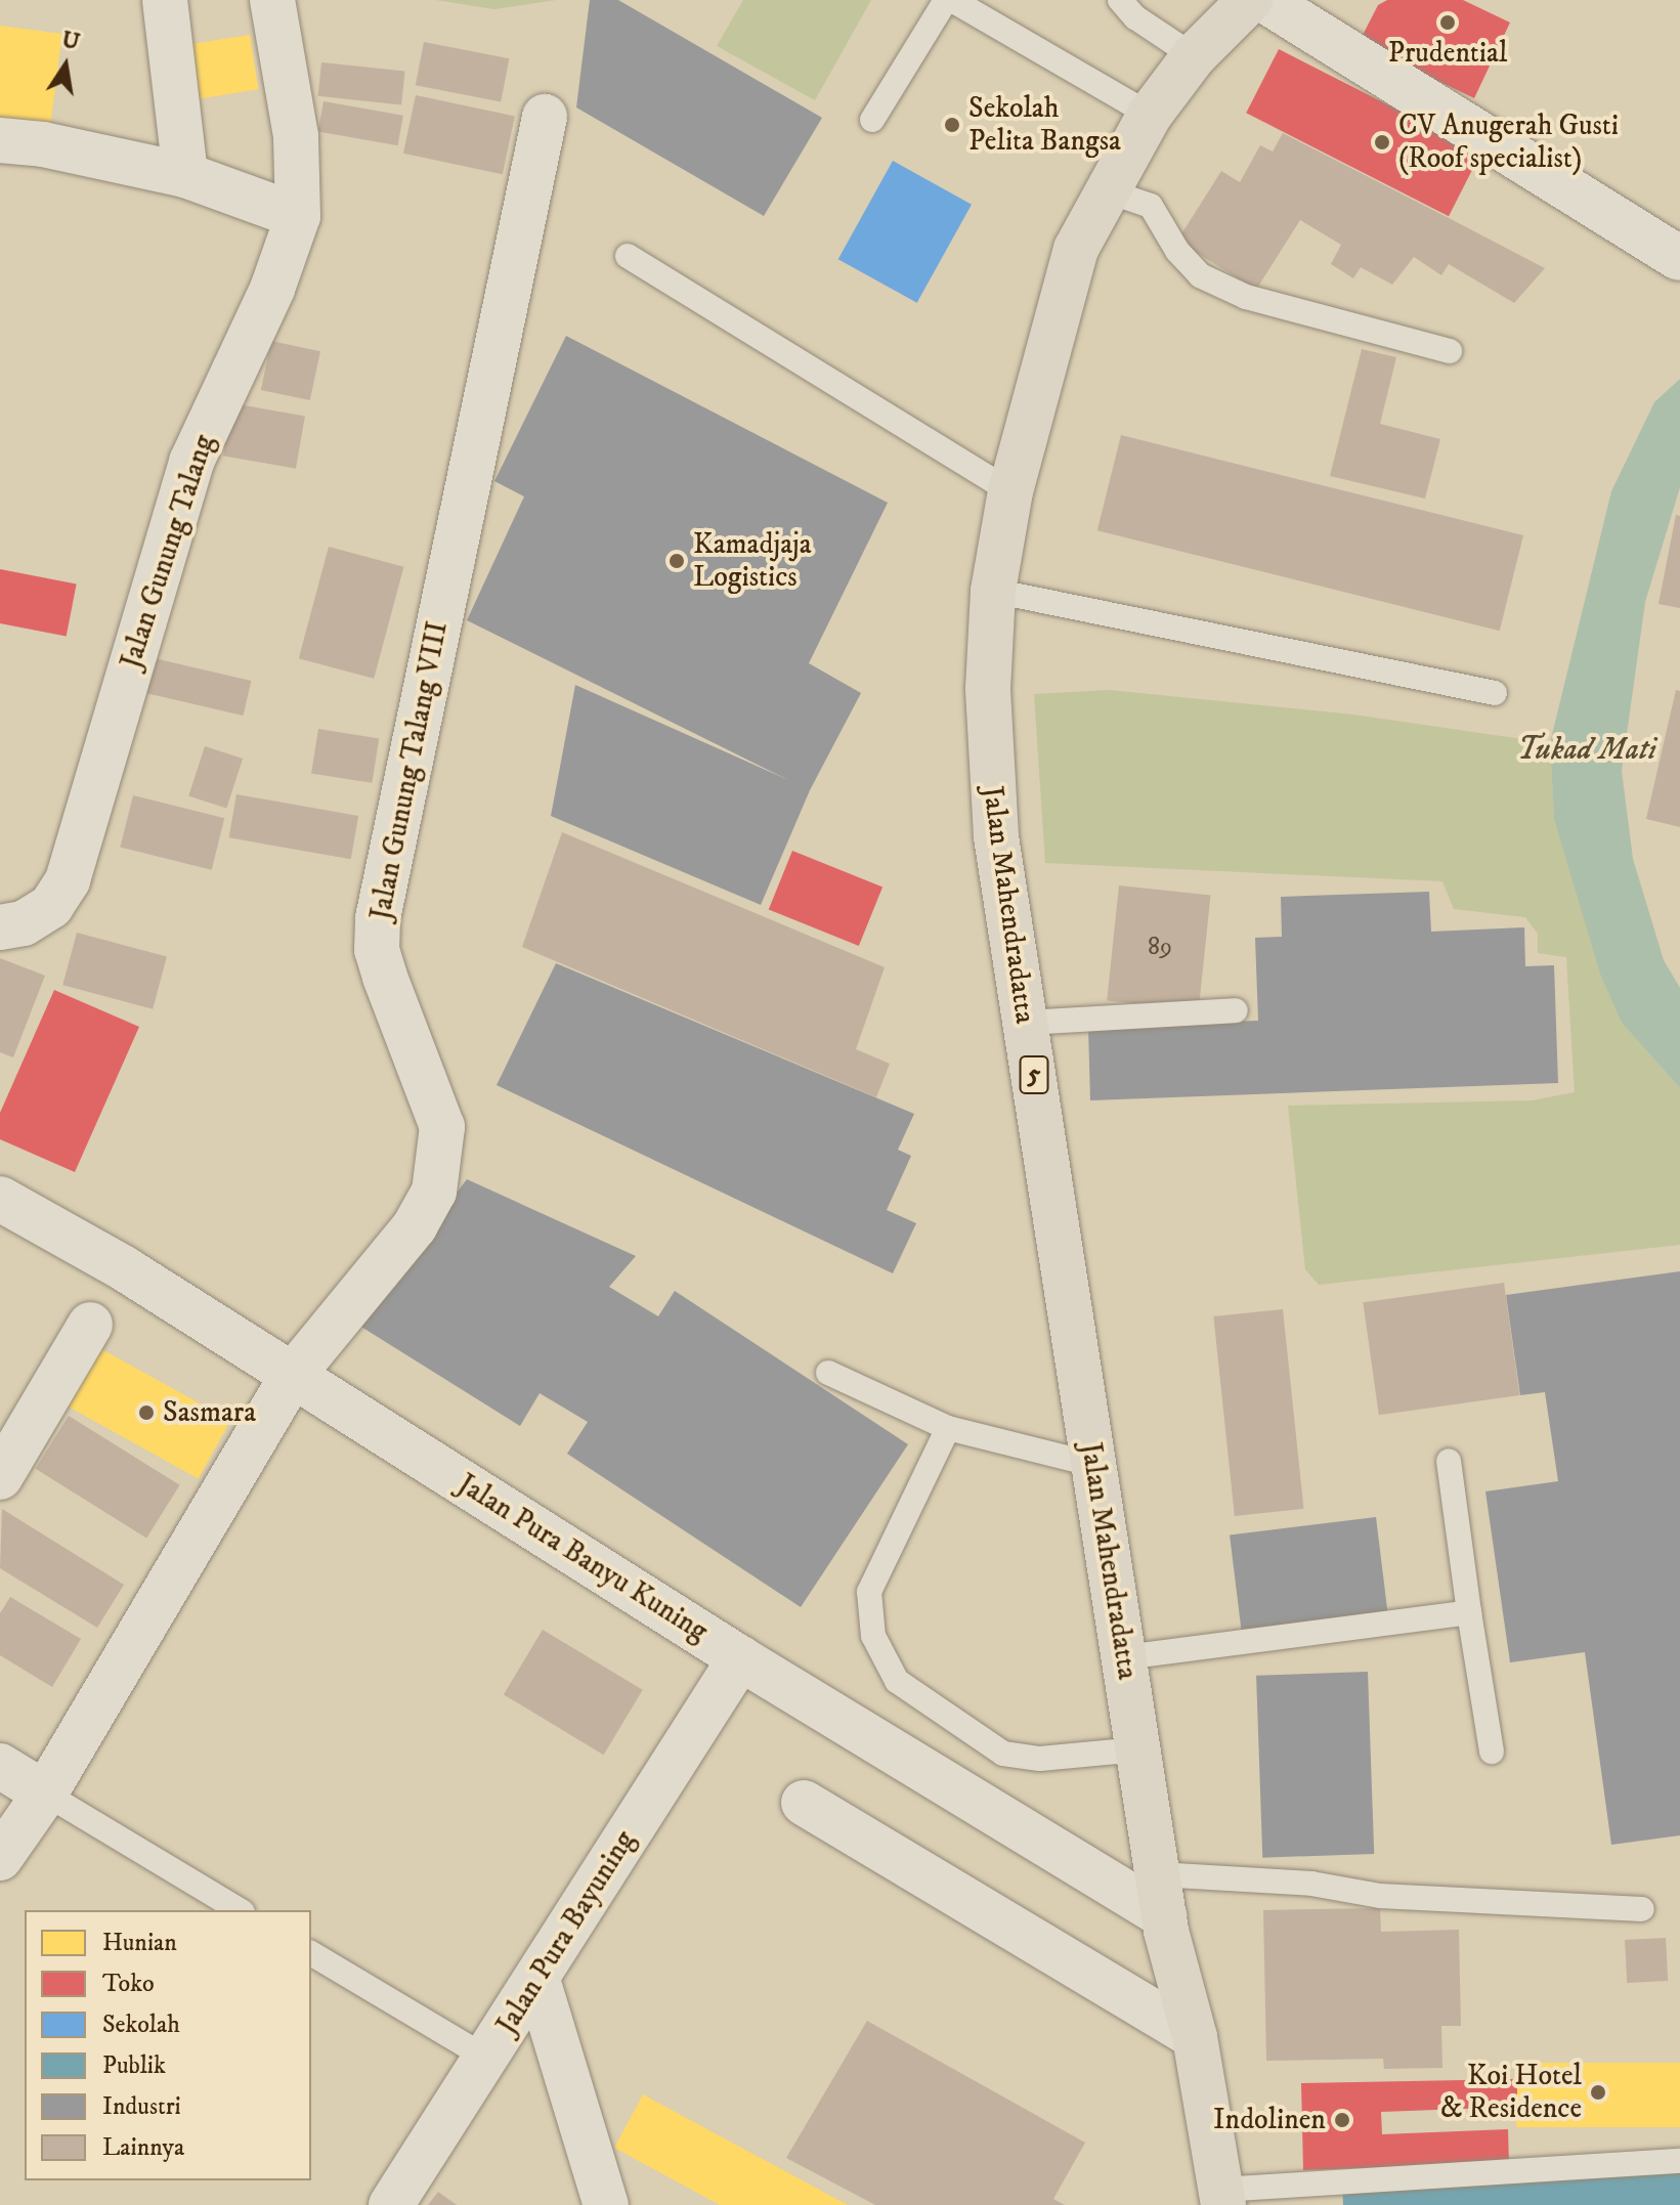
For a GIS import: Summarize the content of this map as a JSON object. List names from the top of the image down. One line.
{"streets":{"highway":["Jalan Mahendradatta","5"],"street":["Jalan Gunung Talang","Jalan Gunung Talang VIII","Jalan Pura Banyu Kuning","Jalan Pura Bayuning"]},"crossings":[["Jalan Gunung Talang VIII","Jalan Pura Banyu Kuning"],["Jalan Mahendradatta","Jalan Pura Banyu Kuning"],["Jalan Pura Banyu Kuning","Jalan Pura Bayuning"]],"water":["Tukad Mati"],"places":["Prudential","Sekolah Pelita Bangsa","CV Anugerah Gusti (Roof specialist)","Kamadjaja Logistics","Sasmara","Koi Hotel & Residence","Indolinen"],"house_numbers":["89"],"legend":["Hunian","Toko","Sekolah","Publik","Industri","Lainnya"],"north":"top"}
